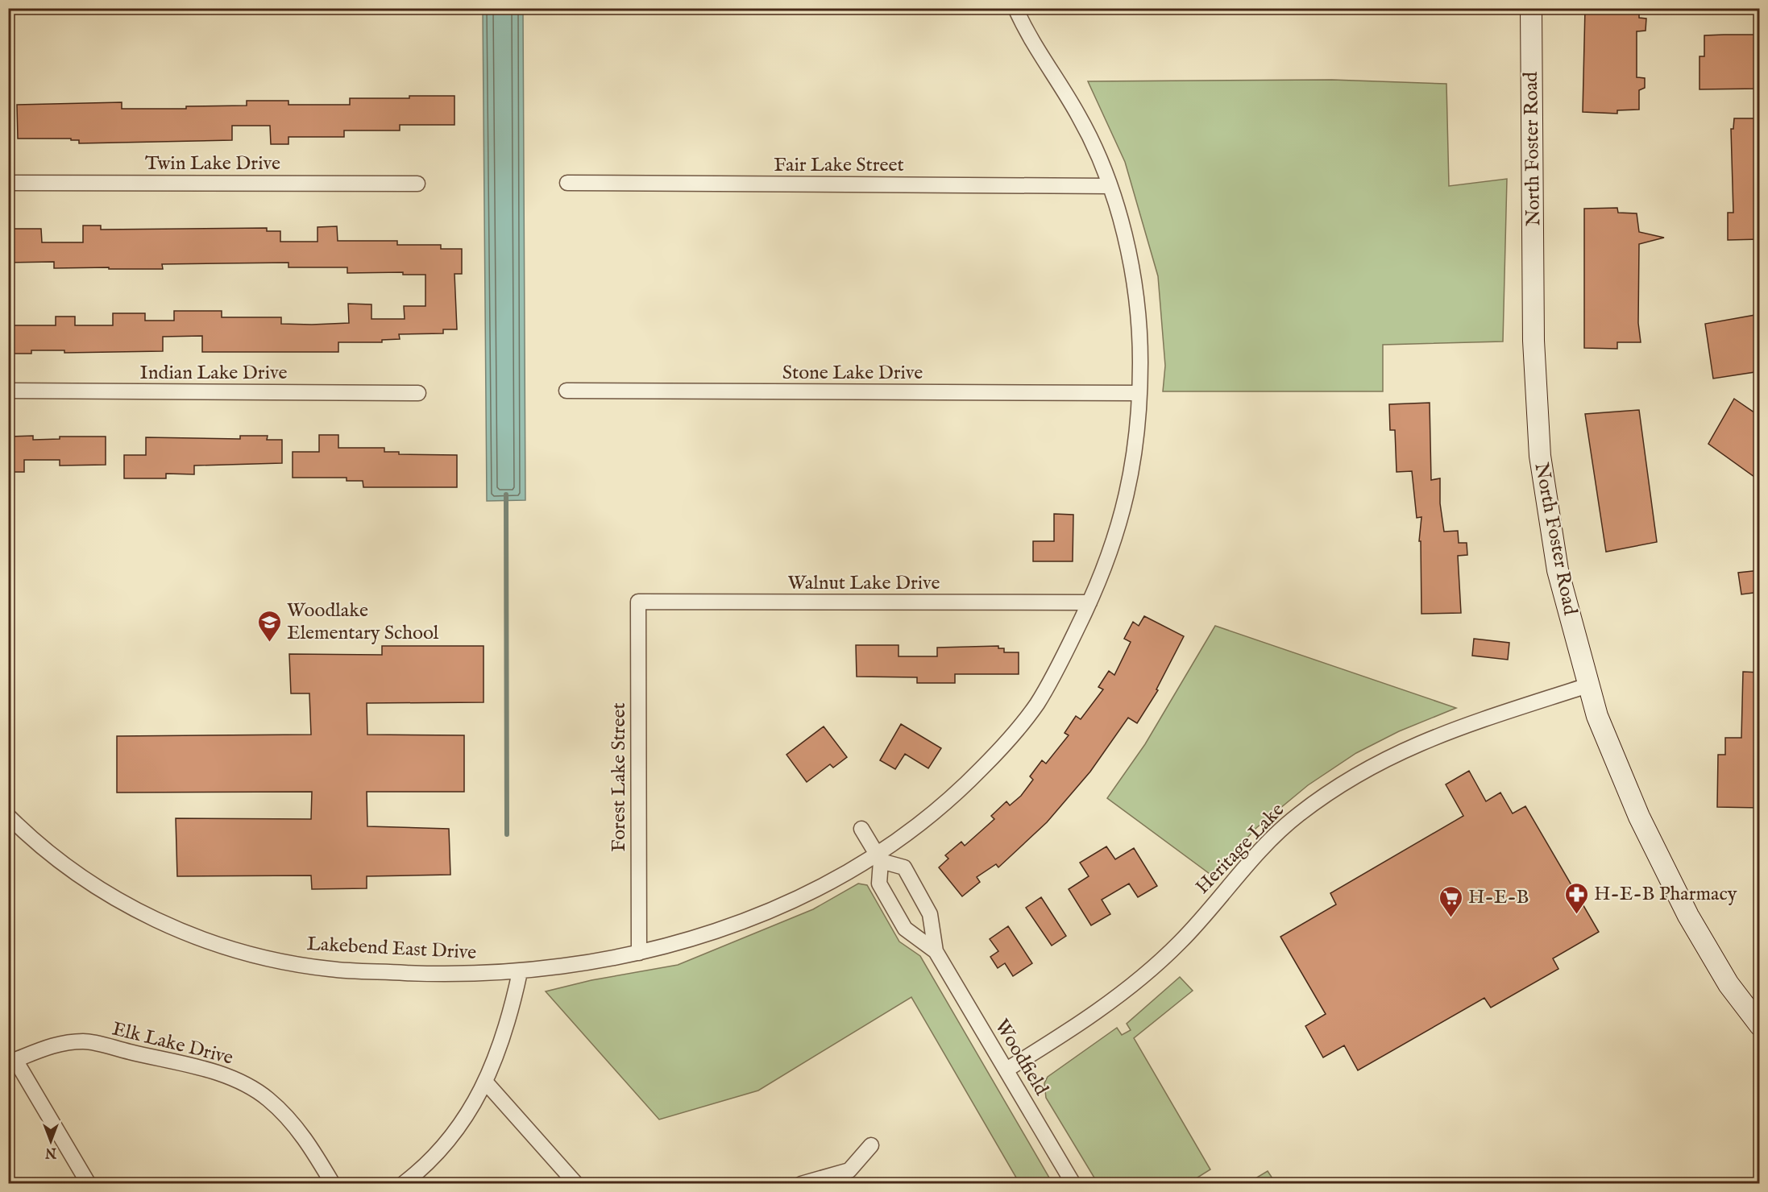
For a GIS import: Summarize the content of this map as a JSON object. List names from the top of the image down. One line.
{"streets":{"main road":["North Foster Road"],"street":["Twin Lake Drive","Fair Lake Street","Indian Lake Drive","Stone Lake Drive","Walnut Lake Drive","Forest Lake Street","Heritage Lake","Lakebend East Drive","Elk Lake Drive","Woodfield"]},"crossings":[["North Foster Road","Heritage Lake"],["Fair Lake Street","Lakebend East Drive"],["Stone Lake Drive","Lakebend East Drive"],["Walnut Lake Drive","Forest Lake Street"],["Walnut Lake Drive","Lakebend East Drive"],["Forest Lake Street","Lakebend East Drive"],["Heritage Lake","Woodfield"],["Lakebend East Drive","Woodfield"]],"places":{"school or university":["Woodlake Elementary School"],"pharmacy":["H-E-B Pharmacy"],"supermarket":["H-E-B"]},"north":"bottom"}
